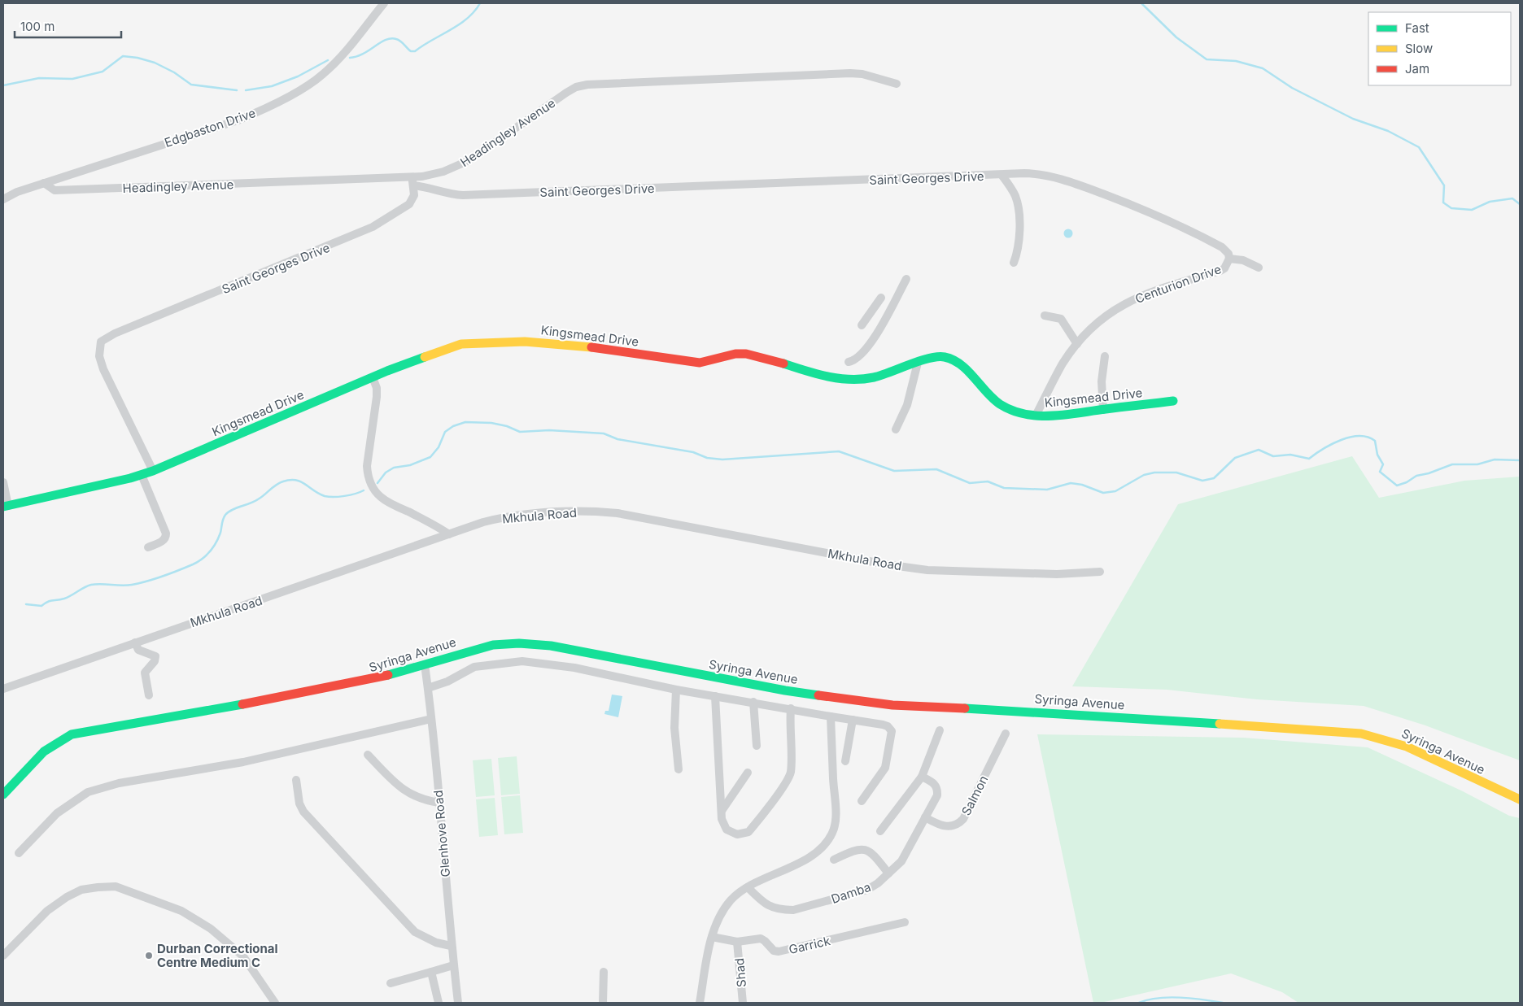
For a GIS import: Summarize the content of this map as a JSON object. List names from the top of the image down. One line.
{"streets":{"street":["Edgbaston Drive","Headingley Avenue","Saint Georges Drive","Centurion Drive","Kingsmead Drive","Mkhula Road","Syringa Avenue","Salmon","Glenhove Road","Damba","Garrick","Shad"]},"crossings":[["Edgbaston Drive","Headingley Avenue"],["Saint Georges Drive","Centurion Drive"],["Saint Georges Drive","Kingsmead Drive"],["Centurion Drive","Kingsmead Drive"],["Syringa Avenue","Glenhove Road"],["Salmon","Damba"],["Garrick","Shad"]],"places":["Durban Correctional Centre Medium C"],"legend":["Fast","Slow","Jam"],"scale_bar":"100 m"}
